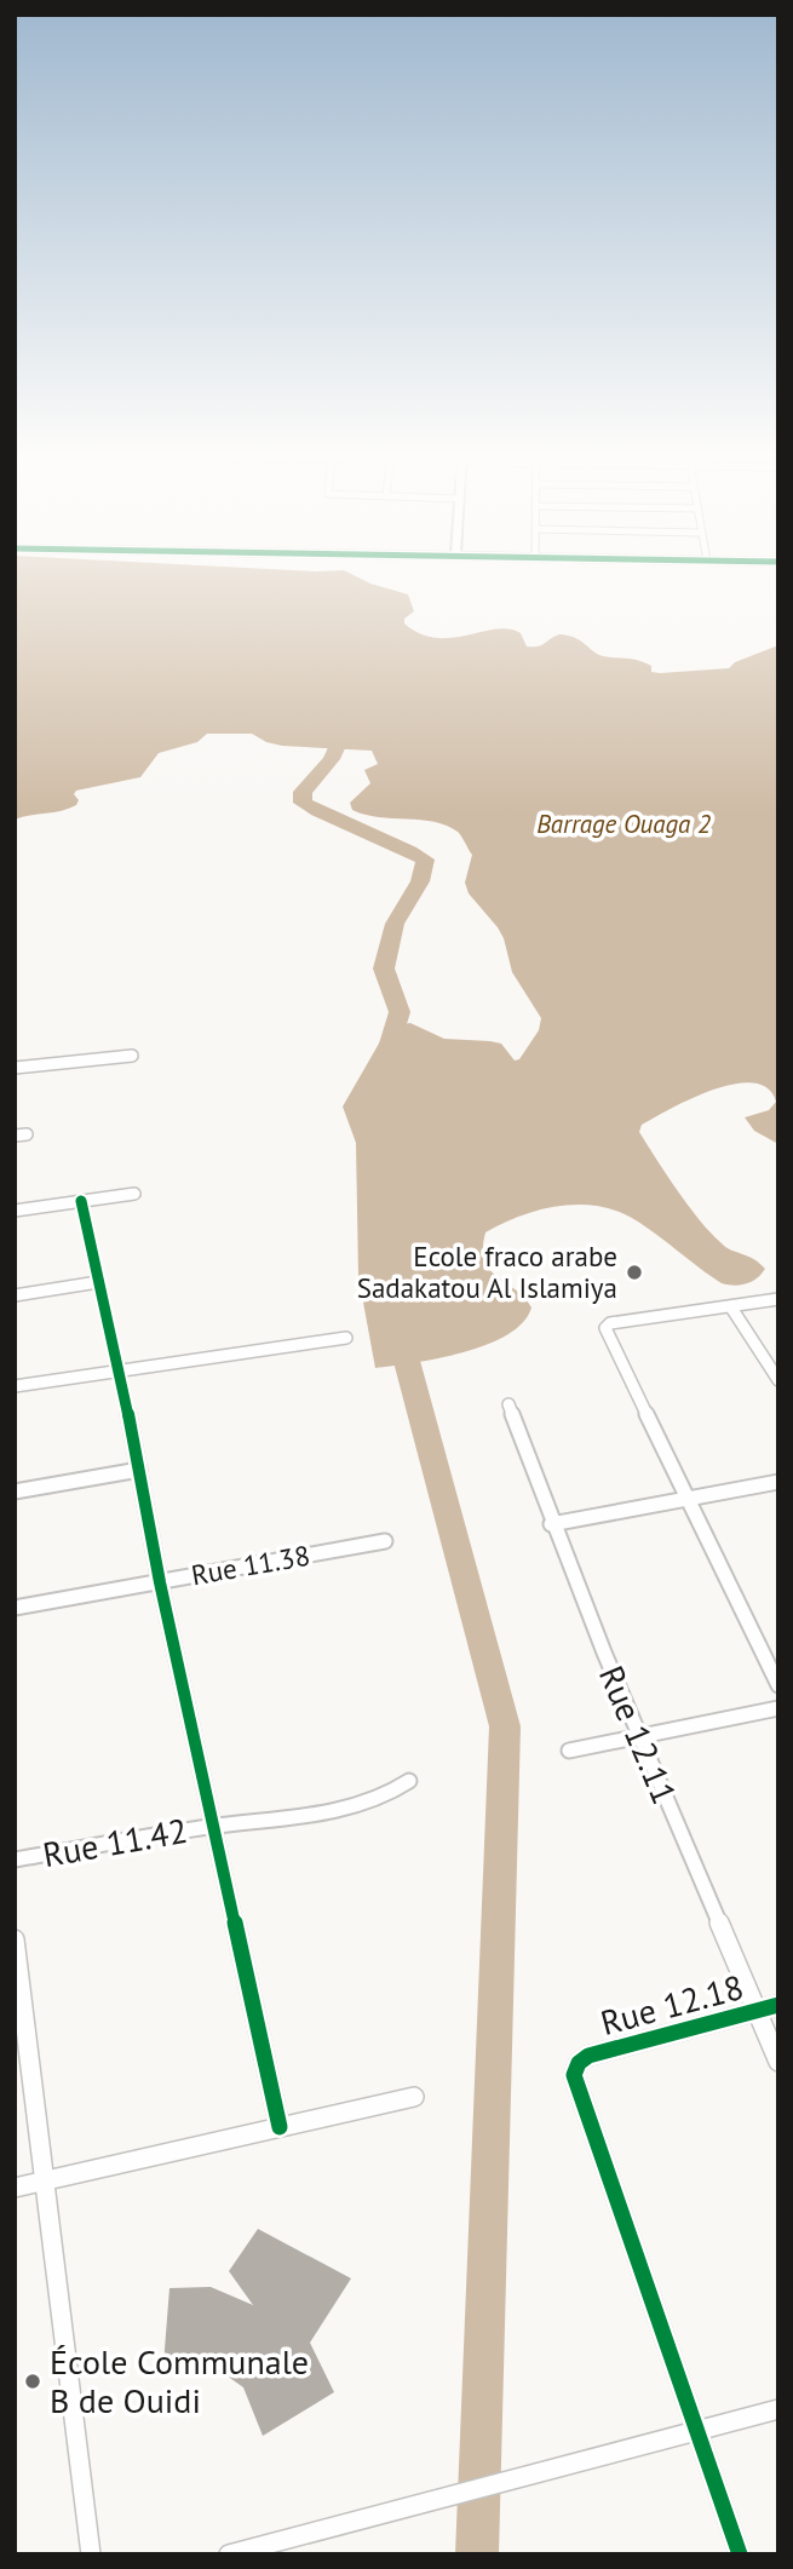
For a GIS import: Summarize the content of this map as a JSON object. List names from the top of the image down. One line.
{"streets":{"street":["Rue 11.38","Rue 12.11","Rue 11.42","Rue 12.18"]},"crossings":[["Rue 12.11","Rue 12.18"]],"water":["Barrage Ouaga 2"],"places":["Ecole fraco arabe Sadakatou Al Islamiya","École Communale B de Ouidi"]}
